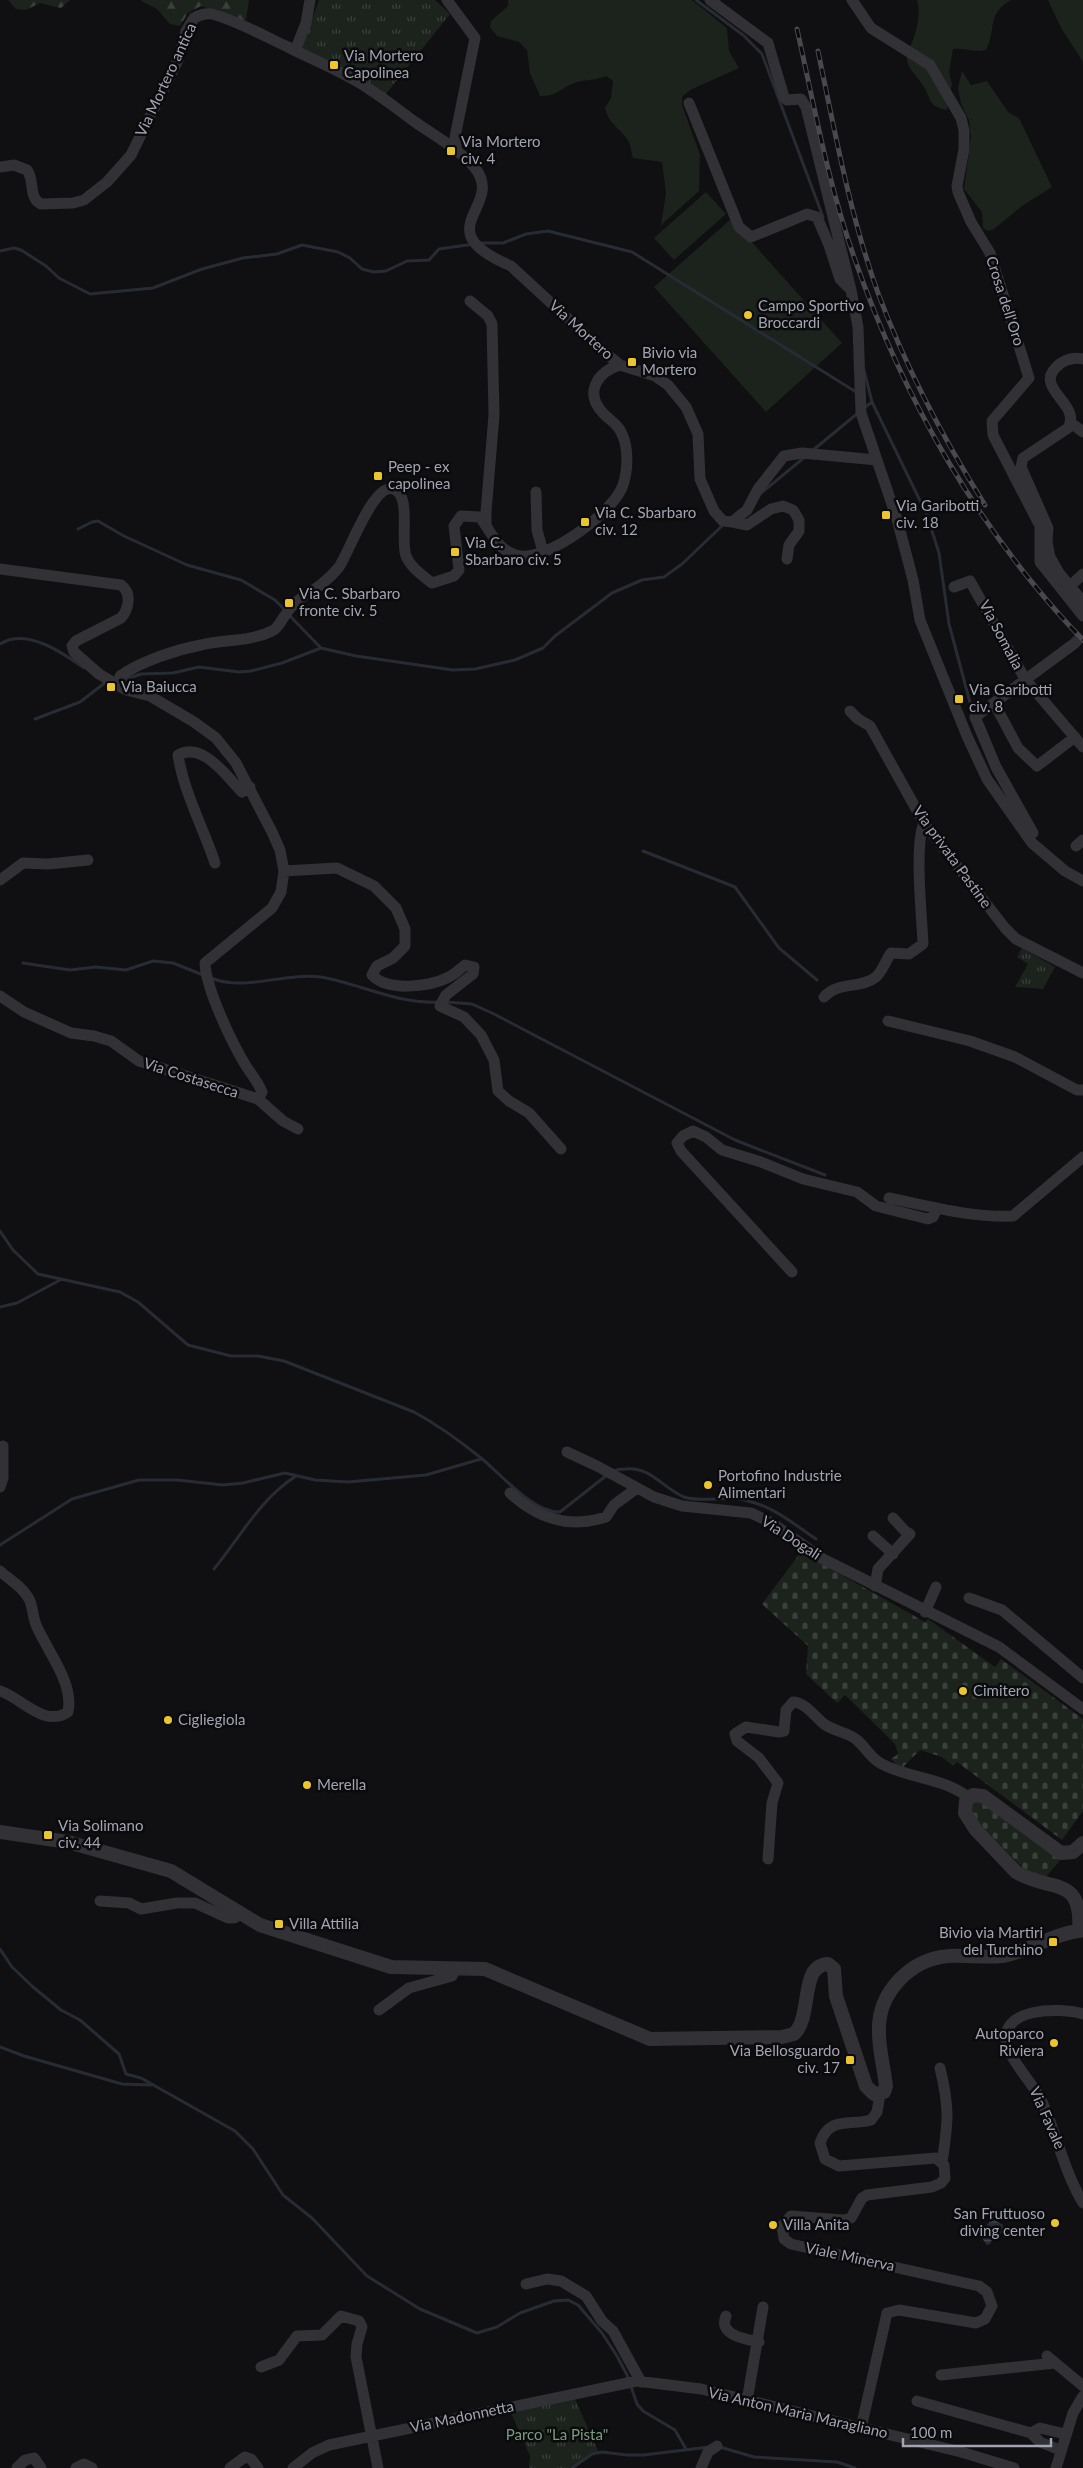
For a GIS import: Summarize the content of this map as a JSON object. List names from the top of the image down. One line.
{"streets":{"street":["Via Mortero antica","Crosa dell'Oro","Via Mortero","Via Somalia","Via privata Pastine","Via Costasecca","Via Dogali","Via Favale","Viale Minerva","Via Anton Maria Maragliano","Via Madonnetta"]},"crossings":[["Via Mortero antica","Via Mortero"],["Viale Minerva","Via Anton Maria Maragliano"],["Via Anton Maria Maragliano","Via Madonnetta"]],"parks":["Parco \"La Pista\""],"places":{"transit":["Via Mortero Capolinea","Via Mortero civ. 4","Bivio via Mortero","Peep - ex capolinea","Via Garibotti civ. 18","Via C. Sbarbaro civ. 12","Via C. Sbarbaro civ. 5","Via C. Sbarbaro fronte civ. 5","Via Baiucca","Via Garibotti civ. 8","Via Solimano civ. 44","Villa Attilia","Bivio via Martiri del Turchino","Via Bellosguardo civ. 17"],"other":["Campo Sportivo Broccardi","Portofino Industrie Alimentari","Cimitero","Cigliegiola","Merella","Autoparco Riviera","San Fruttuoso diving center","Villa Anita"]},"scale_bar":"100 m"}
